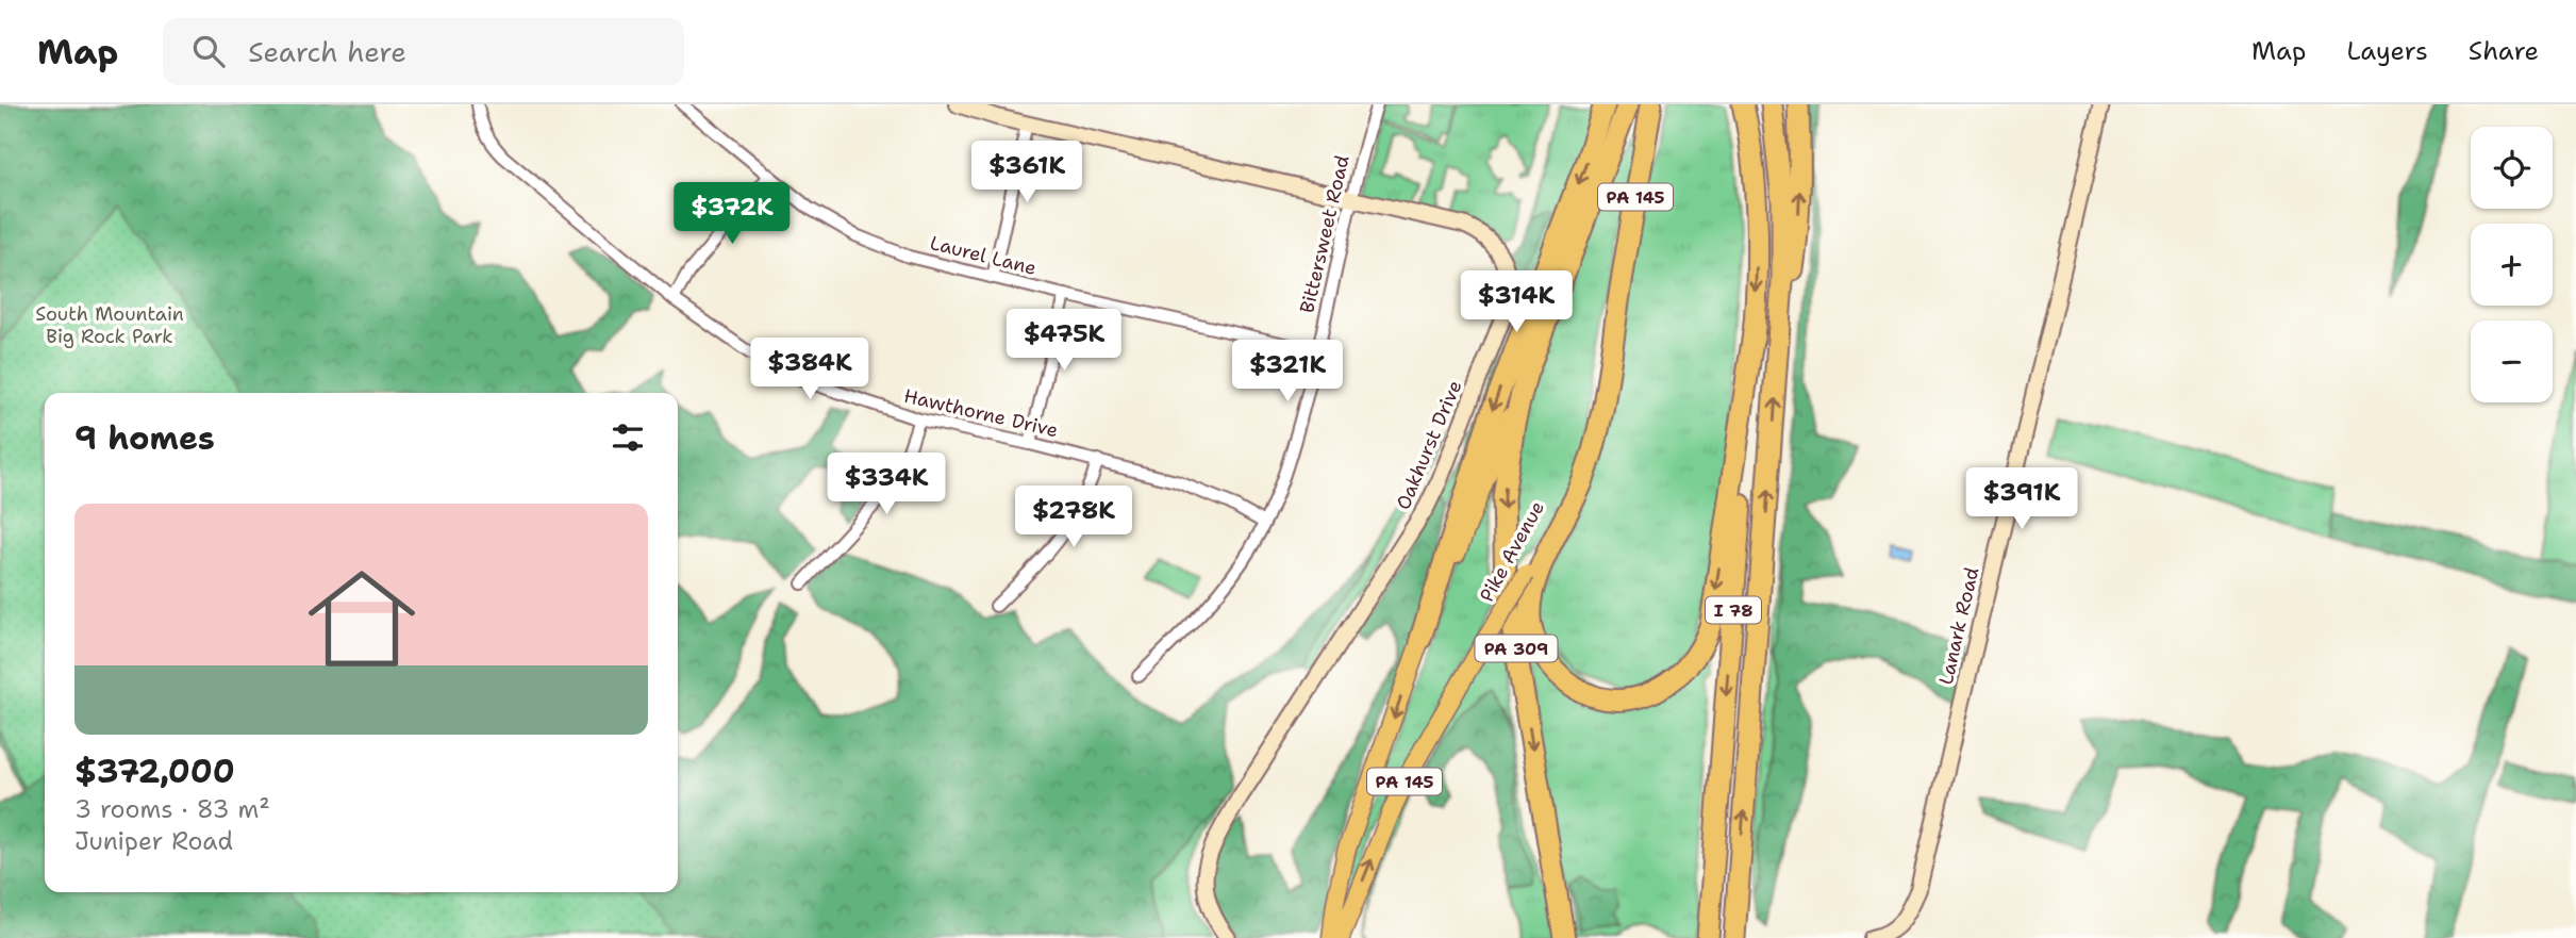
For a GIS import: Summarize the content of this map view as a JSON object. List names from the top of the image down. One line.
{"streets":{"highway":["PA 145","I 78","PA 309"],"main road":["Pike Avenue"],"street":["Bittersweet Road","Laurel Lane","Hawthorne Drive","Oakhurst Drive","Lanark Road"]},"crossings":[["PA 145","Pike Avenue"],["PA 145","PA 309"],["Bittersweet Road","Laurel Lane"],["Bittersweet Road","Hawthorne Drive"],["Bittersweet Road","Oakhurst Drive"]],"parks":["South Mountain Big Rock Park"],"page":{"header":"Map","search":"Search here","nav":["Map","Layers","Share"],"map_buttons":["+","−"],"price":["$361K","$372K","$314K","$475K","$384K","$321K","$334K","$391K","$278K"],"heading":"9 homes","list":[{"name":"$372,000","note":"3 rooms · 83 m² · Juniper Road"}]}}
